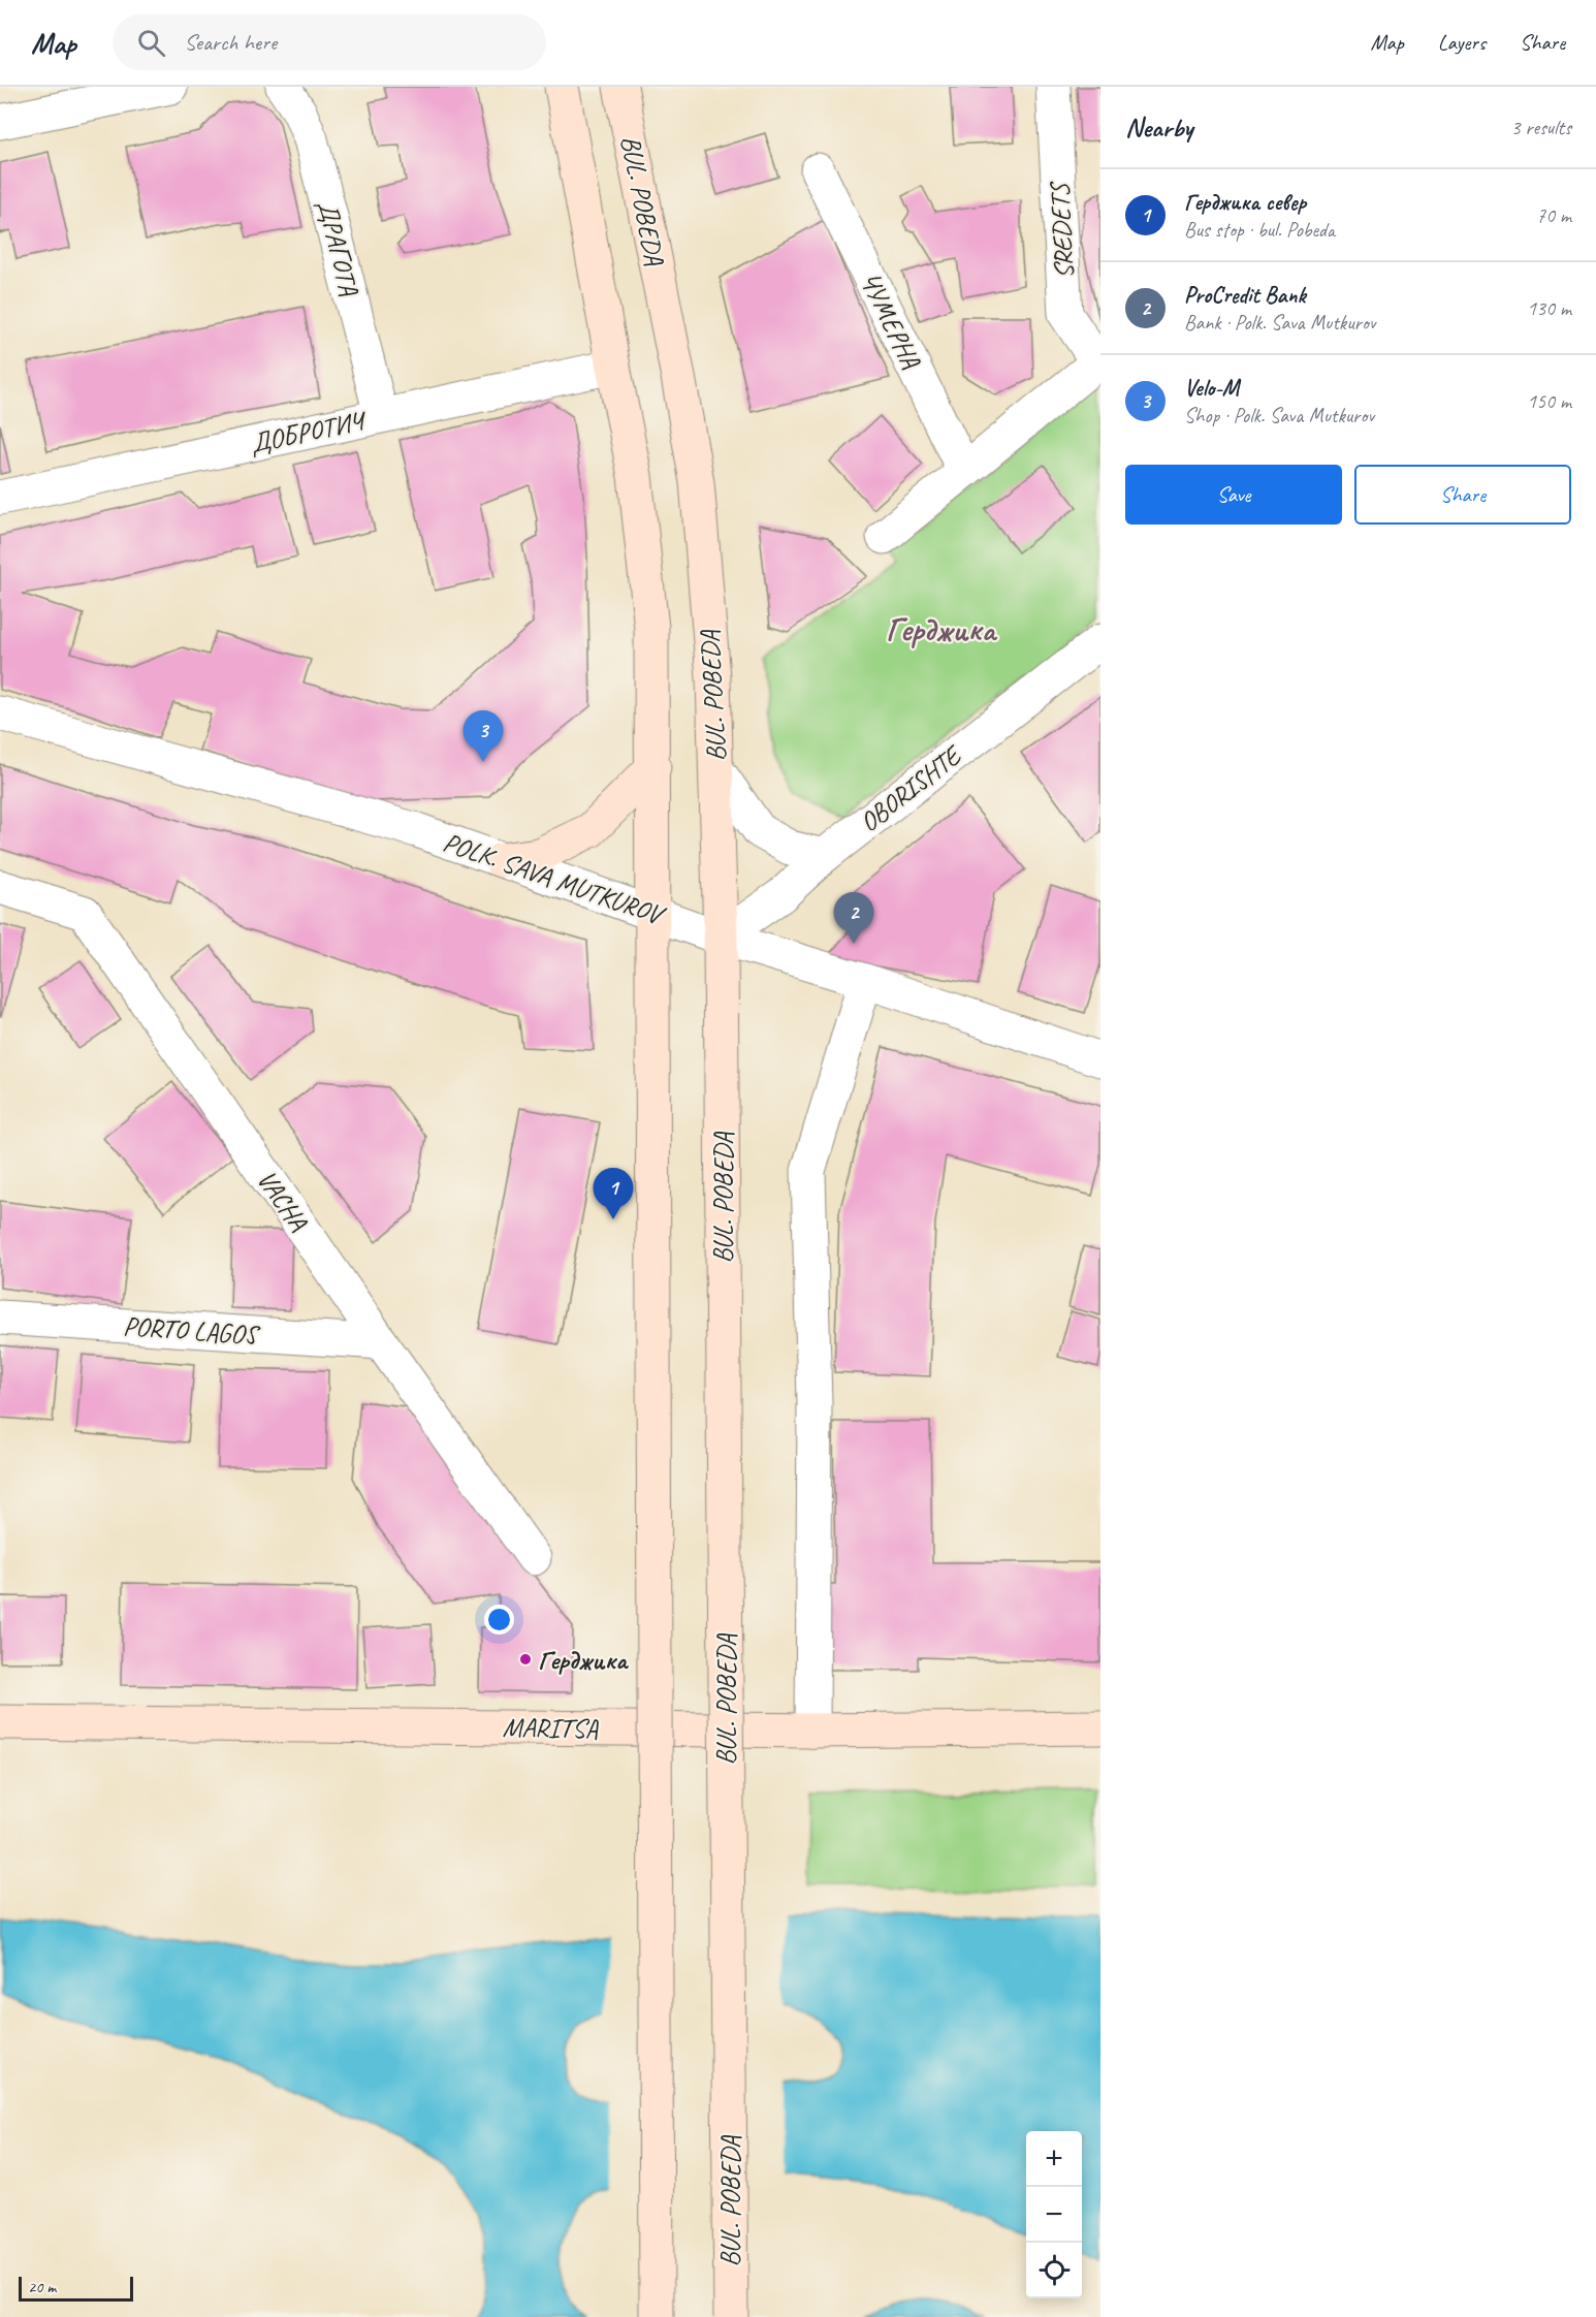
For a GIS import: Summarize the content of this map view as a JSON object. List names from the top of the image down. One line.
{"streets":{"main road":["BUL. POBEDA","MARITSA"],"street":["SREDETS","ДРАГОТА","ЧУМЕРНА","ДОБРОТИЧ","OBORISHTE","POLK. SAVA MUTKUROV","VACHA","PORTO LAGOS"]},"crossings":[["BUL. POBEDA","OBORISHTE"],["BUL. POBEDA","POLK. SAVA MUTKUROV"],["ДРАГОТА","ДОБРОТИЧ"],["OBORISHTE","POLK. SAVA MUTKUROV"],["VACHA","PORTO LAGOS"]],"districts":["Герджика"],"places":["Герджика"],"scale_bar":"20 m","page":{"header":"Map","search":"Search here","nav":["Map","Layers","Share"],"heading":["Nearby","3 results"],"list":[{"mark":"1","name":"Герджика север","note":"Bus stop · bul. Pobeda","value":"70 m"},{"mark":"2","name":"ProCredit Bank","note":"Bank · Polk. Sava Mutkurov","value":"130 m"},{"mark":"3","name":"Velo-M","note":"Shop · Polk. Sava Mutkurov","value":"150 m"}],"buttons":["Save","Share"],"pins":["3","2","1"],"map_buttons":["+","−"],"scale":"20 m"}}
